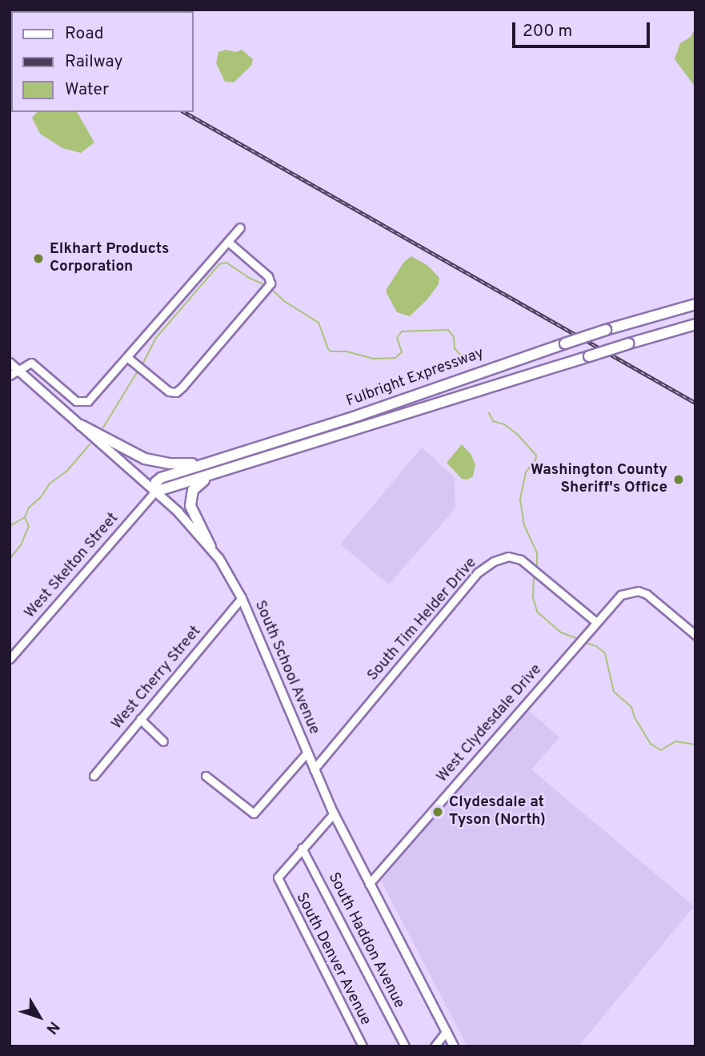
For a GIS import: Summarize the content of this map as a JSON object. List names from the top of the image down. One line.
{"streets":{"highway":["Fulbright Expressway"],"main road":["South School Avenue"],"street":["West Skelton Street","South Tim Helder Drive","West Cherry Street","West Clydesdale Drive","South Haddon Avenue","South Denver Avenue"]},"crossings":[["Fulbright Expressway","West Skelton Street"],["Fulbright Expressway","South School Avenue"],["West Skelton Street","South School Avenue"],["South Tim Helder Drive","South School Avenue"],["South Tim Helder Drive","West Clydesdale Drive"],["South School Avenue","West Cherry Street"],["South School Avenue","West Clydesdale Drive"],["South Haddon Avenue","South Denver Avenue"]],"places":["Elkhart Products Corporation","Washington County Sheriff's Office","Clydesdale at Tyson (North)"],"legend":["Road","Railway","Water"],"scale_bar":"200 m","north":"bottom right"}
